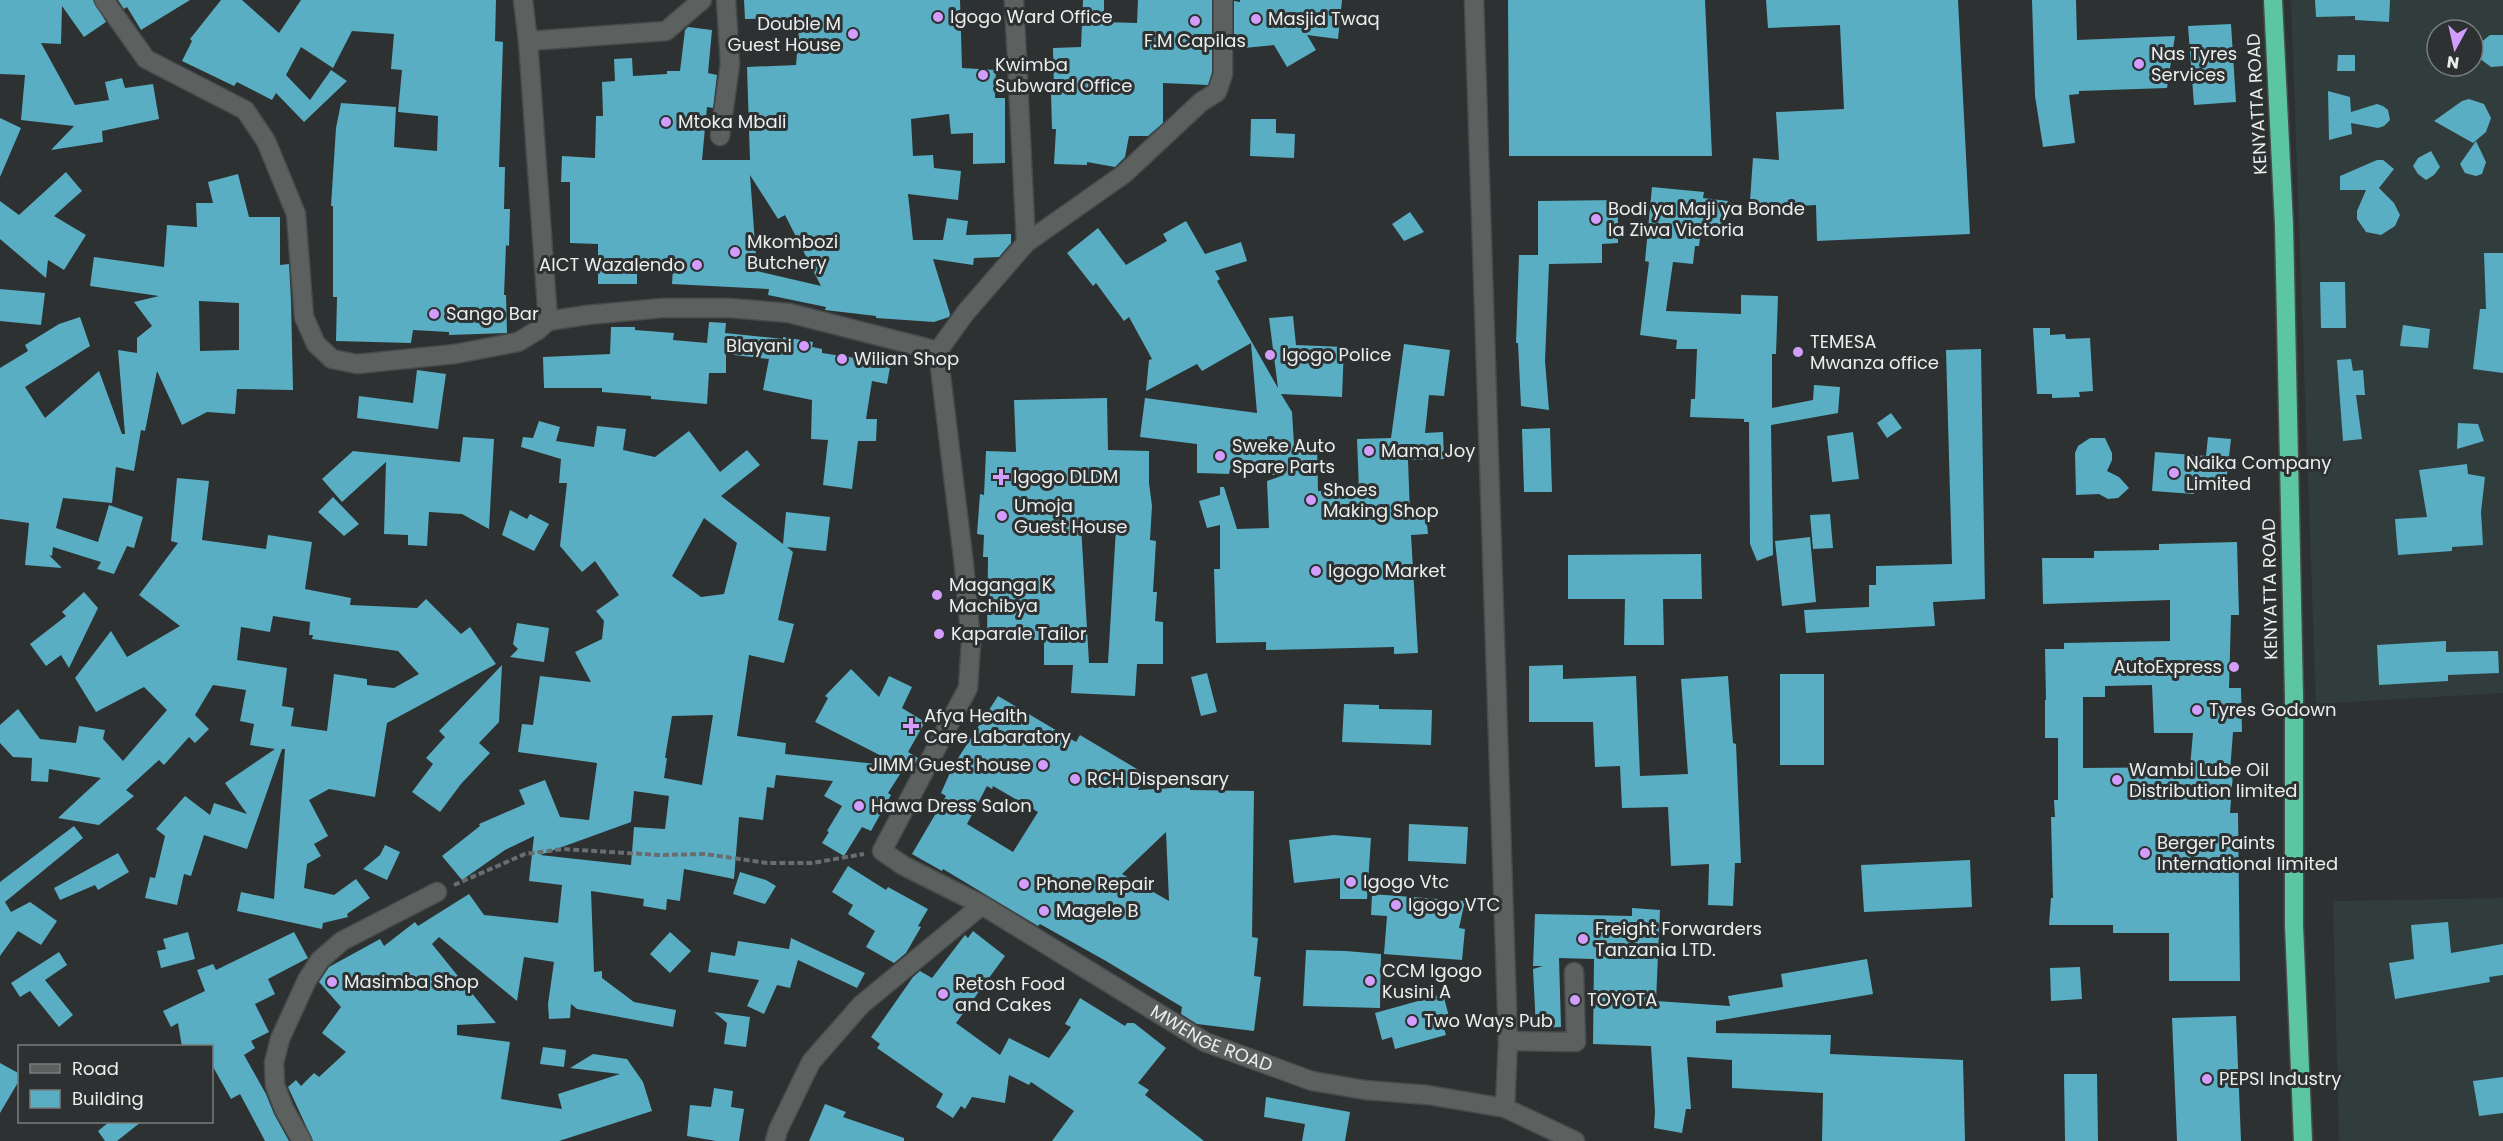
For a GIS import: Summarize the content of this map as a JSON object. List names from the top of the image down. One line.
{"streets":{"highway":["KENYATTA ROAD"],"street":["MWENGE ROAD"]},"places":{"other":["Igogo Ward Office","Masjid Twaq","F.M Capilas","Double M Guest House","Nas Tyres Services","Kwimba Subward Office","Mtoka Mbali","Bodi ya Maji ya Bonde la Ziwa Victoria","Mkombozi Butchery","AICT Wazalendo","Sango Bar","Blayani","TEMESA Mwanza office","Igogo Police","Wilian Shop","Mama Joy","Sweke Auto Spare Parts","Naika Company Limited","Shoes Making Shop","Umoja Guest House","Igogo Market","Maganga K Machibya","Kaparale Tailor","AutoExpress","Tyres Godown","JIMM Guest house","RCH Dispensary","Wambi Lube Oil Distribution limited","Hawa Dress Salon","Berger Paints International limited","Igogo Vtc","Phone Repair","Igogo VTC","Magele B","Freight Forwarders Tanzania LTD.","CCM Igogo Kusini A","Masimba Shop","Retosh Food and Cakes","TOYOTA","Two Ways Pub","PEPSI Industry"],"health":["Igogo DLDM","Afya Health Care Labaratory"]},"legend":["Road","Building"],"north":"bottom"}
